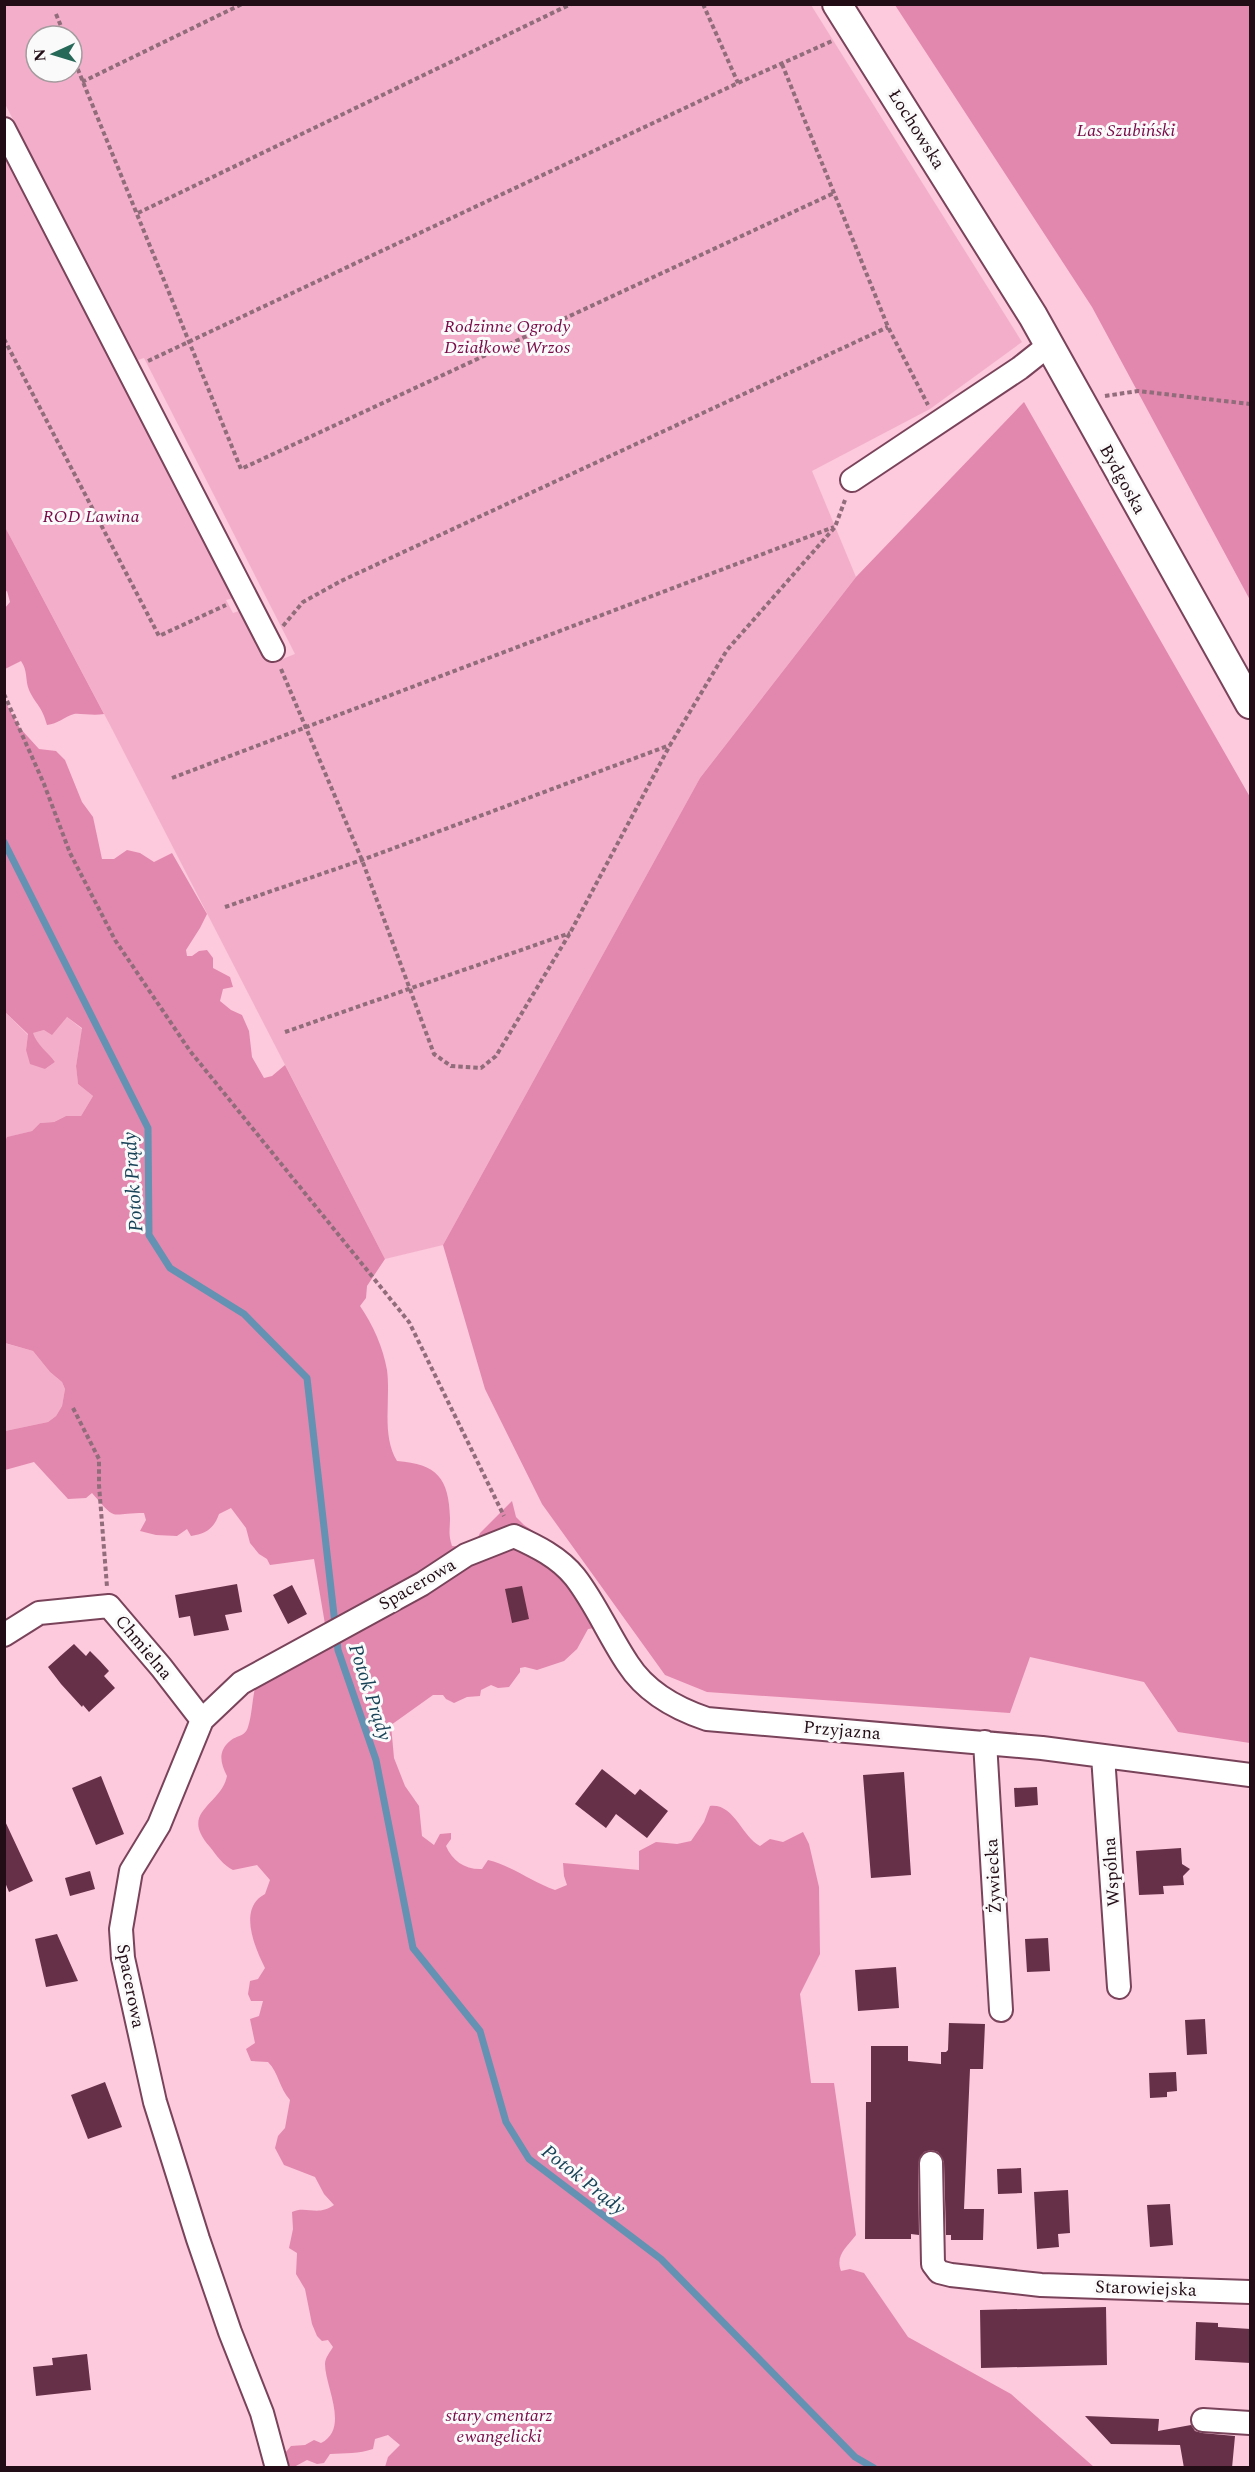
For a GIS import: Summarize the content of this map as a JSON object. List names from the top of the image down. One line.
{"streets":{"main road":["Łochowska","Bydgoska"],"street":["Spacerowa","Chmielna","Przyjazna","Wspólna","Żywiecka","Starowiejska"]},"crossings":[["Łochowska","Bydgoska"],["Spacerowa","Chmielna"],["Spacerowa","Przyjazna"],["Przyjazna","Wspólna"],["Przyjazna","Żywiecka"]],"water":["Potok Prądy"],"parks":["Las Szubiński","Rodzinne Ogrody Działkowe Wrzos","ROD Lawina","stary cmentarz ewangelicki"],"north":"left"}
